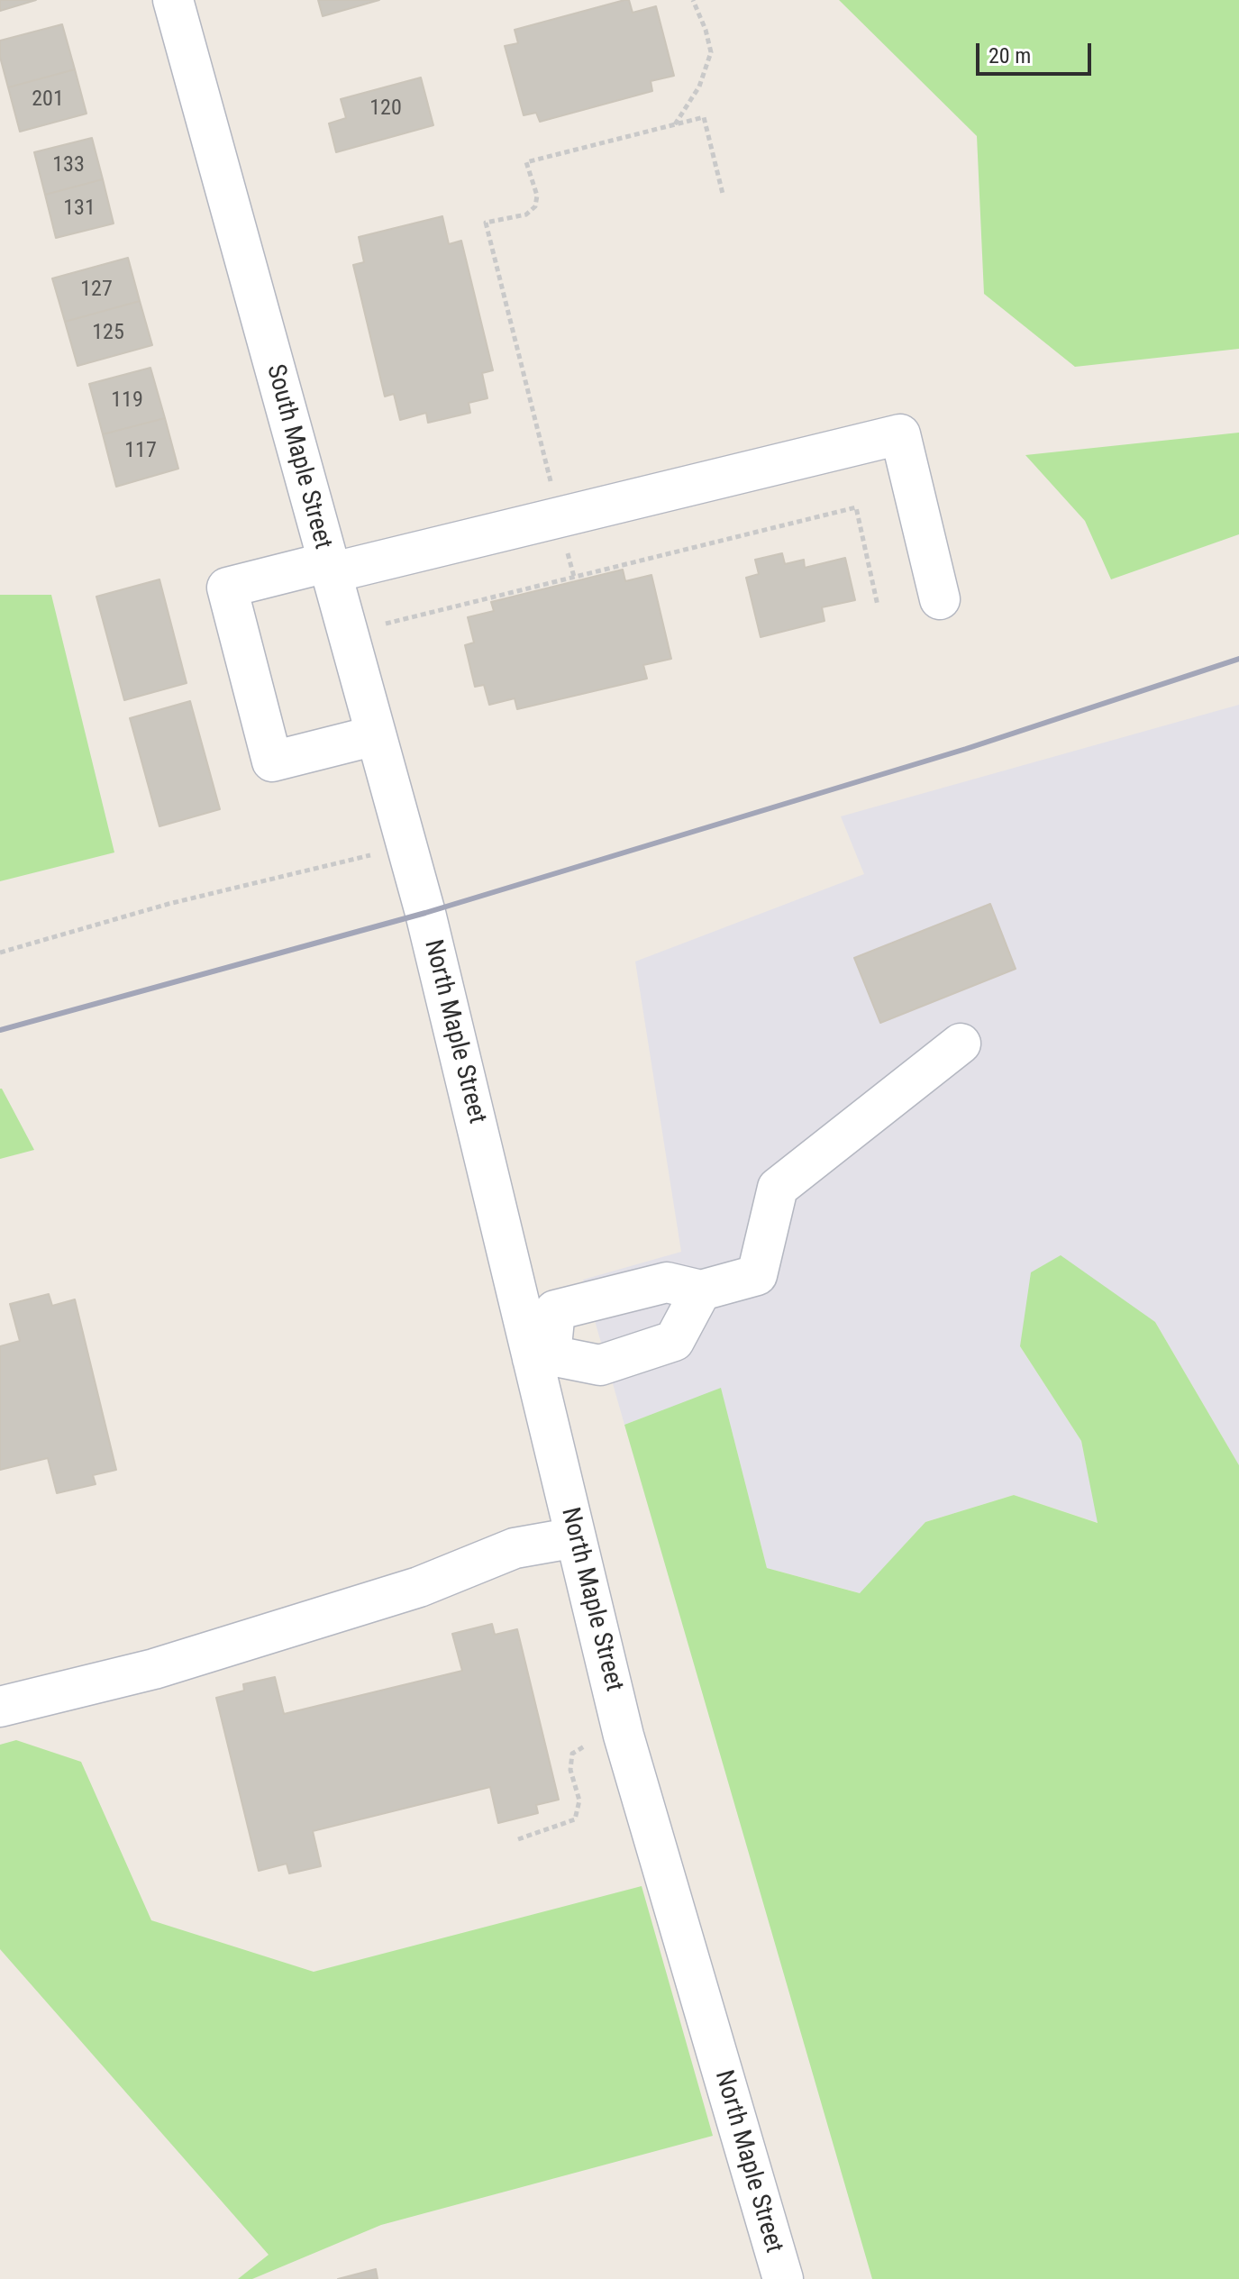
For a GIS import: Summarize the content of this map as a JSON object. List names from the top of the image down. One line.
{"streets":{"street":["South Maple Street","North Maple Street"]},"crossings":[["South Maple Street","North Maple Street"]],"house_numbers":["201","120","133","131","127","125","119","117"],"scale_bar":"20 m"}
